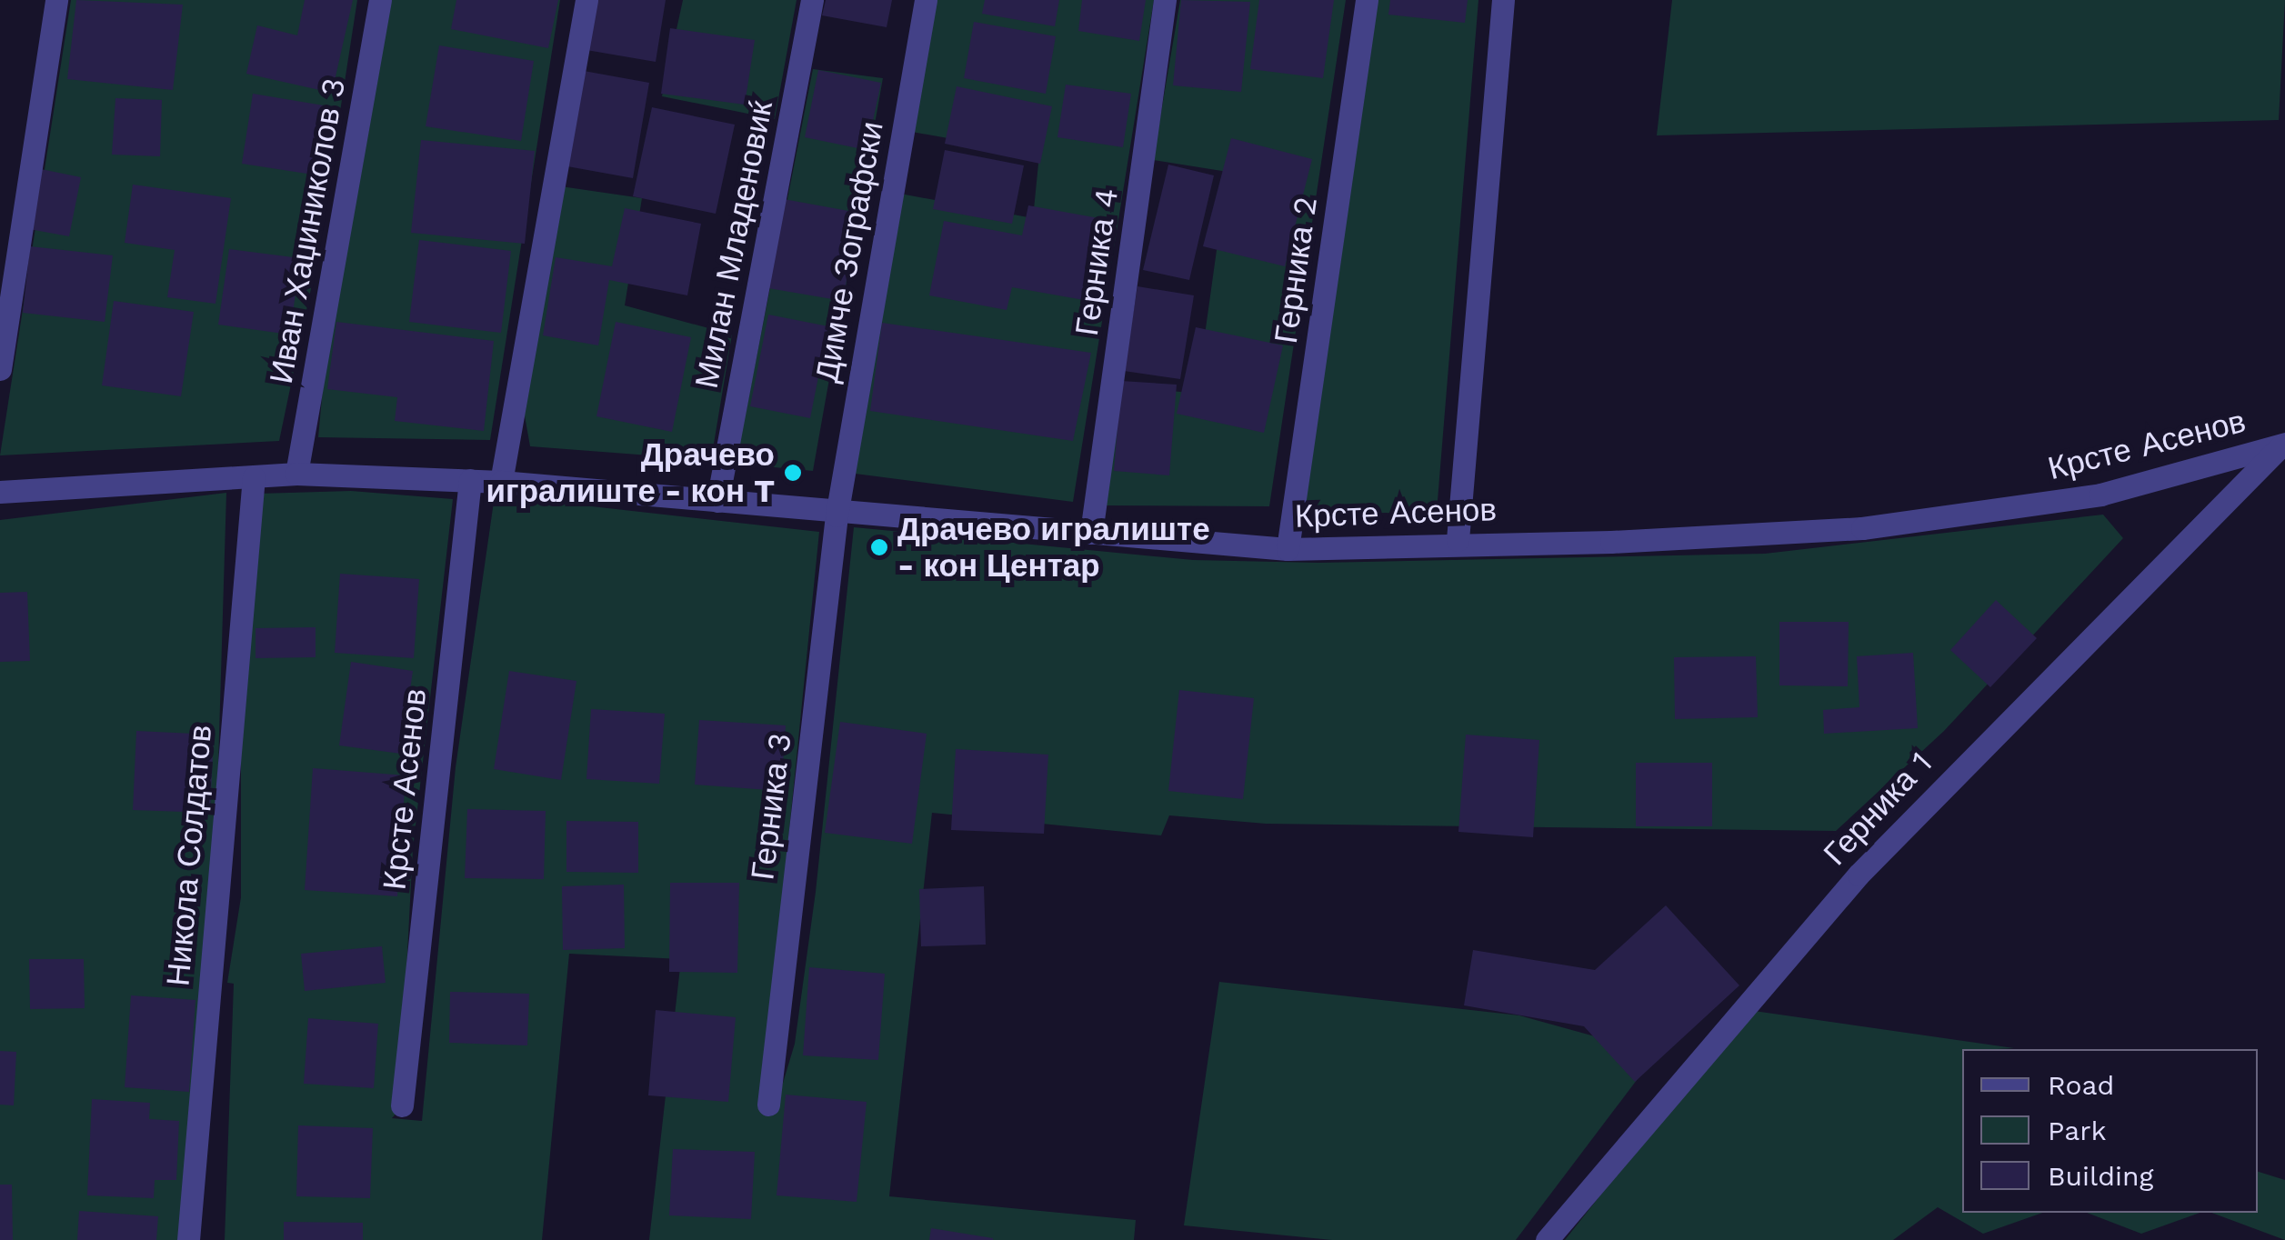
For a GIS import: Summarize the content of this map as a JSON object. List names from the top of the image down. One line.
{"streets":{"street":["Иван Хаџиниколов 3","Милан Младеновиќ","Димче Зографски","Герника 4","Герника 2","Крсте Асенов","Герника 3","Герника 1","Никола Солдатов"]},"crossings":[["Иван Хаџиниколов 3","Крсте Асенов"],["Милан Младеновиќ","Крсте Асенов"],["Димче Зографски","Крсте Асенов"],["Димче Зографски","Герника 3"],["Герника 4","Крсте Асенов"],["Герника 2","Крсте Асенов"],["Крсте Асенов","Герника 3"],["Крсте Асенов","Герника 1"],["Крсте Асенов","Никола Солдатов"]],"places":["Драчево игралиште - кон T","Драчево игралиште - кон Центар"],"legend":["Road","Park","Building"]}
